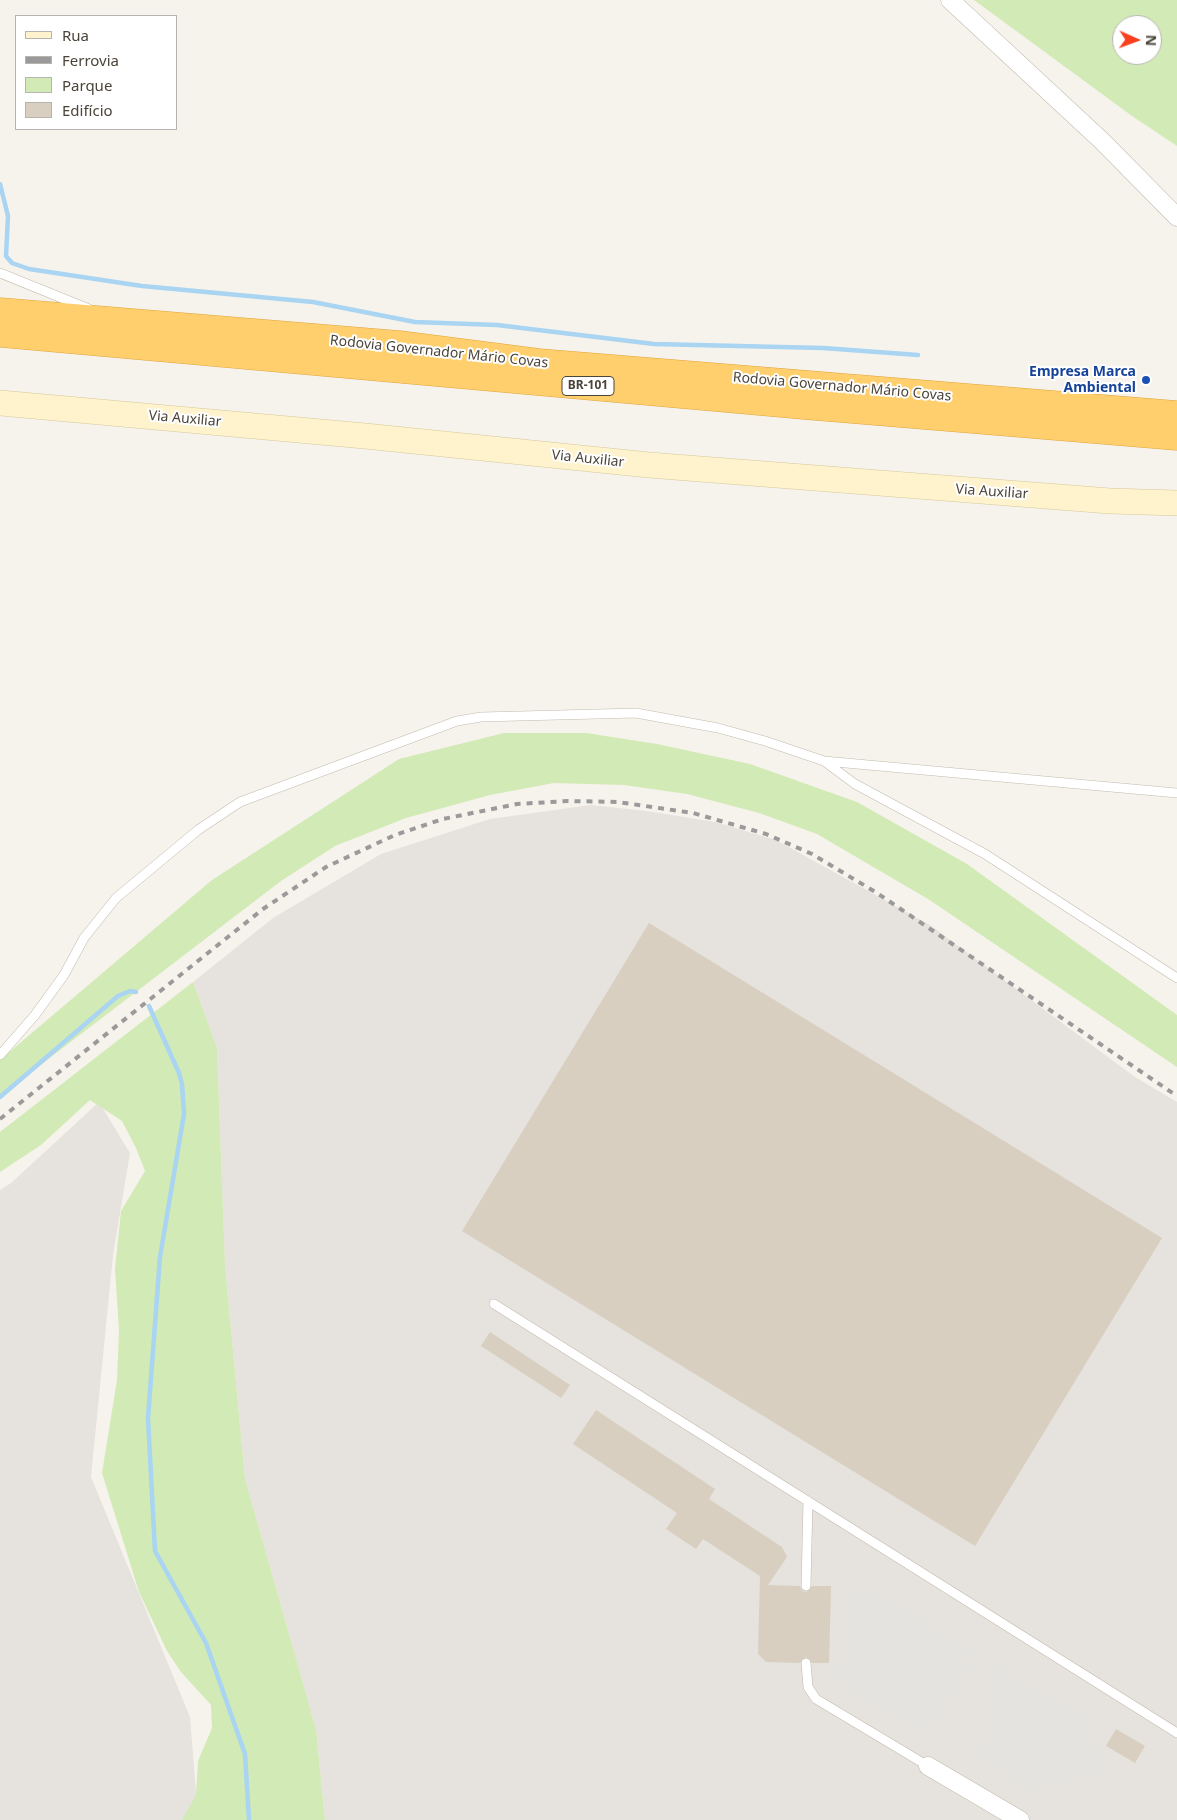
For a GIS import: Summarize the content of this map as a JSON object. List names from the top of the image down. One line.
{"streets":{"highway":["Rodovia Governador Mário Covas","BR-101"],"street":["Via Auxiliar"]},"places":["Empresa Marca Ambiental"],"legend":["Rua","Ferrovia","Parque","Edifício"],"north":"right"}
